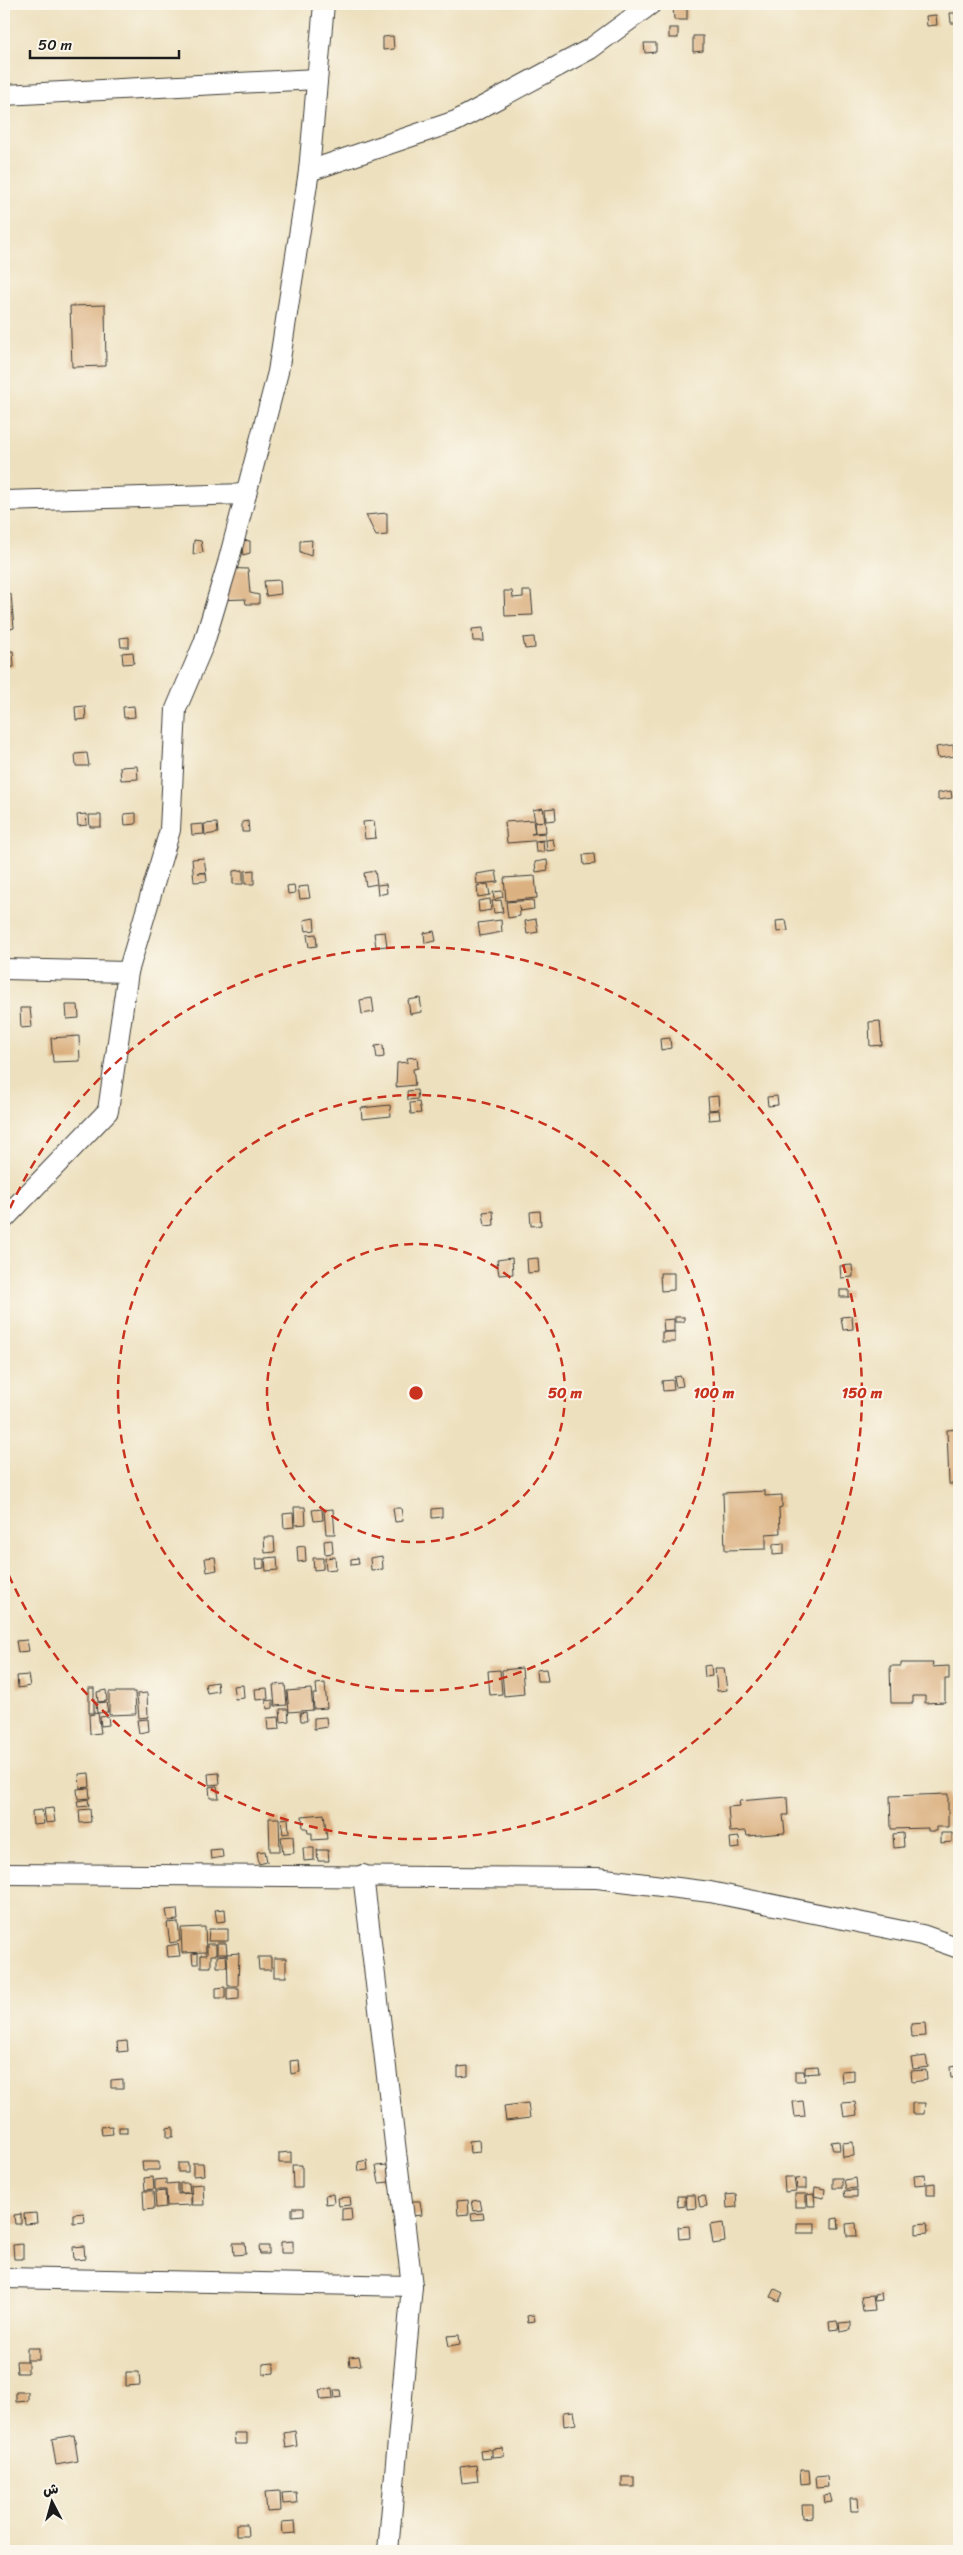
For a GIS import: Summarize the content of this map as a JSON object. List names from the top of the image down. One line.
{"scale_bar":"50 m","north":"top","rings":["50 m","100 m","150 m"]}
